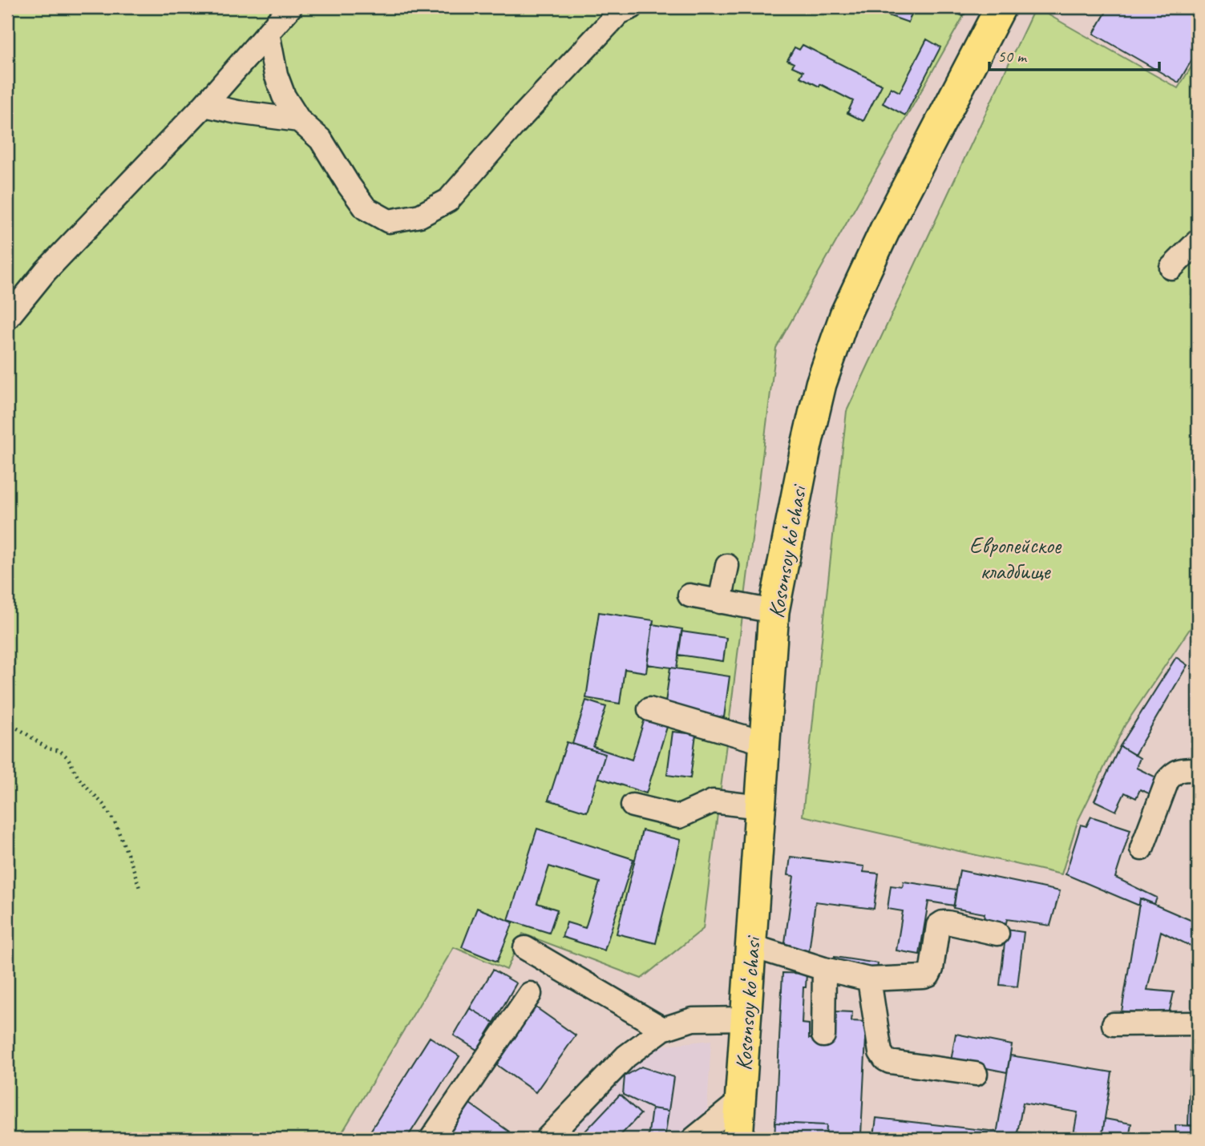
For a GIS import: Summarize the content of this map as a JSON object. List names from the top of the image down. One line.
{"streets":{"main road":["Kosonsoy koʻchasi"]},"parks":["Европейское кладбище"],"scale_bar":"50 m"}
